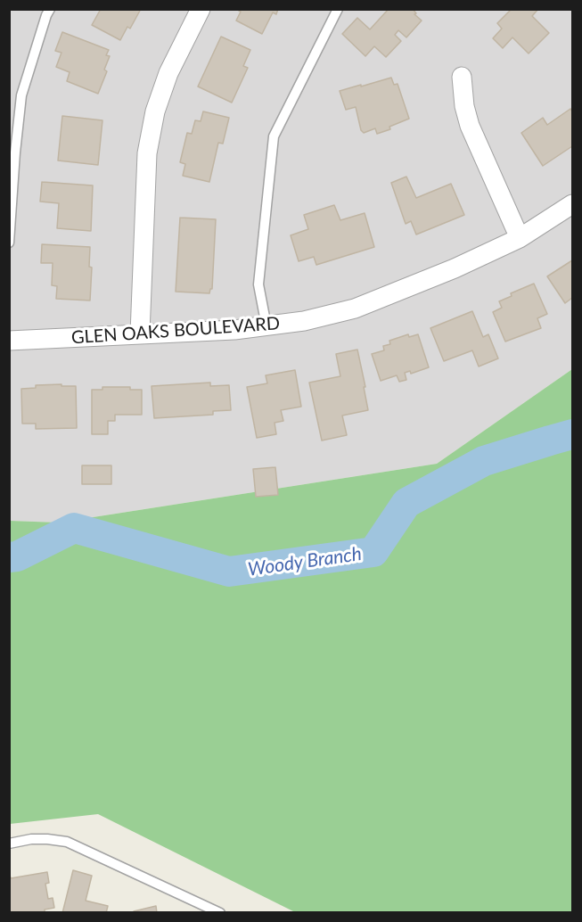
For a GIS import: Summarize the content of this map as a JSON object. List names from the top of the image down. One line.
{"streets":{"street":["GLEN OAKS BOULEVARD"]},"water":["Woody Branch"]}
